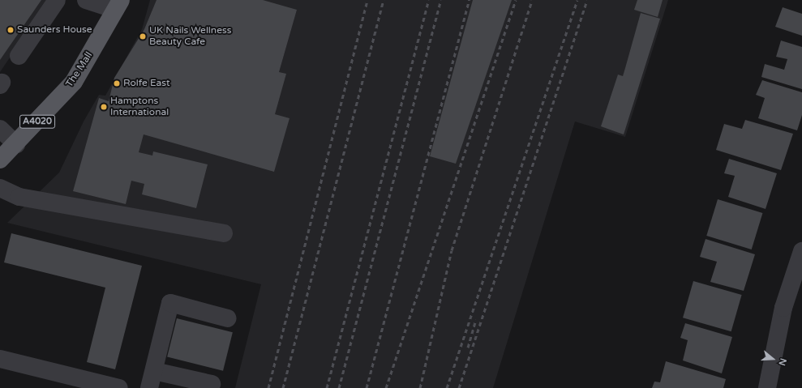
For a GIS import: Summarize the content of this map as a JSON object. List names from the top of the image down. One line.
{"streets":{"main road":["The Mall","A4020"]},"places":["Saunders House","UK Nails Wellness Beauty Cafe","Rolfe East","Hamptons International"],"north":"right"}
